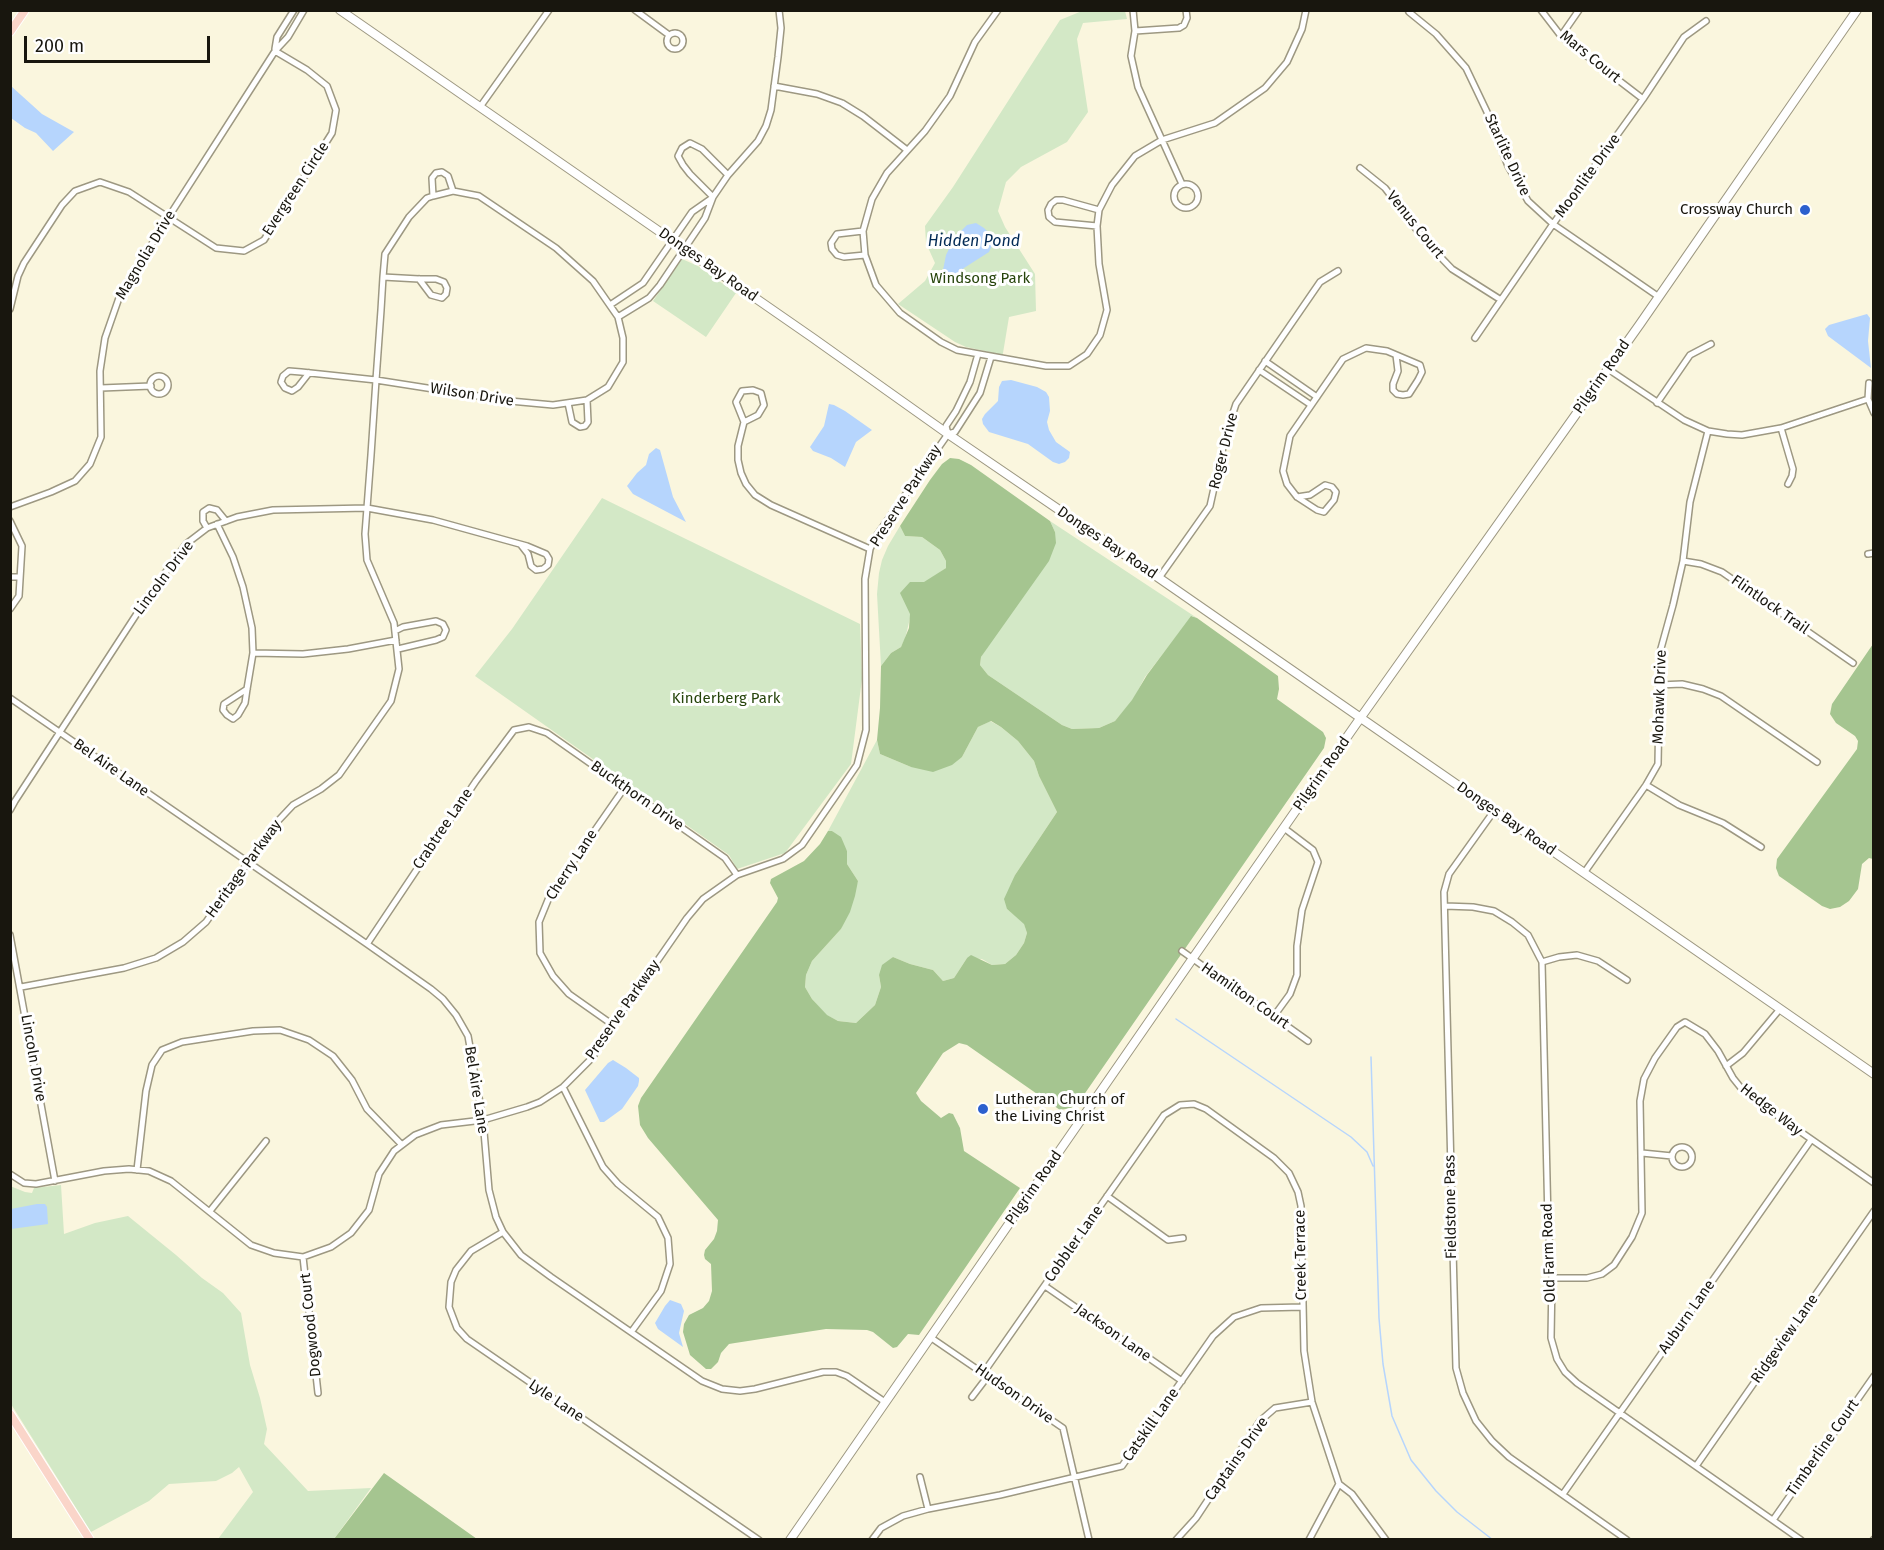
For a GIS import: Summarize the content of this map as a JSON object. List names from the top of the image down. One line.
{"streets":{"street":["Mars Court","Starlite Drive","Moonlite Drive","Evergreen Circle","Venus Court","Magnolia Drive","Donges Bay Road","Pilgrim Road","Wilson Drive","Roger Drive","Preserve Parkway","Lincoln Drive","Flintlock Trail","Mohawk Drive","Bel Aire Lane","Buckthorn Drive","Crabtree Lane","Cherry Lane","Heritage Parkway","Hamilton Court","Hedge Way","Fieldstone Pass","Cobbler Lane","Old Farm Road","Creek Terrace","Auburn Lane","Dogwood Court","Jackson Lane","Ridgeview Lane","Hudson Drive","Lyle Lane","Catskill Lane","Timberline Court","Captains Drive"]},"crossings":[["Mars Court","Moonlite Drive"],["Starlite Drive","Moonlite Drive"],["Starlite Drive","Pilgrim Road"],["Moonlite Drive","Venus Court"],["Evergreen Circle","Magnolia Drive"],["Donges Bay Road","Pilgrim Road"],["Donges Bay Road","Roger Drive"],["Donges Bay Road","Preserve Parkway"],["Donges Bay Road","Mohawk Drive"],["Donges Bay Road","Fieldstone Pass"],["Pilgrim Road","Bel Aire Lane"],["Pilgrim Road","Hamilton Court"],["Pilgrim Road","Hudson Drive"],["Wilson Drive","Heritage Parkway"],["Preserve Parkway","Lincoln Drive"],["Preserve Parkway","Bel Aire Lane"],["Preserve Parkway","Buckthorn Drive"],["Preserve Parkway","Cherry Lane"],["Preserve Parkway","Dogwood Court"],["Lincoln Drive","Bel Aire Lane"],["Lincoln Drive","Heritage Parkway"],["Flintlock Trail","Mohawk Drive"],["Bel Aire Lane","Crabtree Lane"],["Bel Aire Lane","Heritage Parkway"],["Bel Aire Lane","Lyle Lane"],["Buckthorn Drive","Crabtree Lane"],["Buckthorn Drive","Cherry Lane"],["Hedge Way","Auburn Lane"],["Fieldstone Pass","Old Farm Road"],["Fieldstone Pass","Auburn Lane"],["Cobbler Lane","Creek Terrace"],["Cobbler Lane","Jackson Lane"],["Cobbler Lane","Hudson Drive"],["Old Farm Road","Auburn Lane"],["Old Farm Road","Ridgeview Lane"],["Old Farm Road","Timberline Court"],["Creek Terrace","Catskill Lane"],["Creek Terrace","Captains Drive"],["Jackson Lane","Catskill Lane"],["Hudson Drive","Catskill Lane"]],"water":["Hidden Pond"],"parks":["Windsong Park","Kinderberg Park"],"places":["Crossway Church","Lutheran Church of the Living Christ"],"scale_bar":"200 m"}
